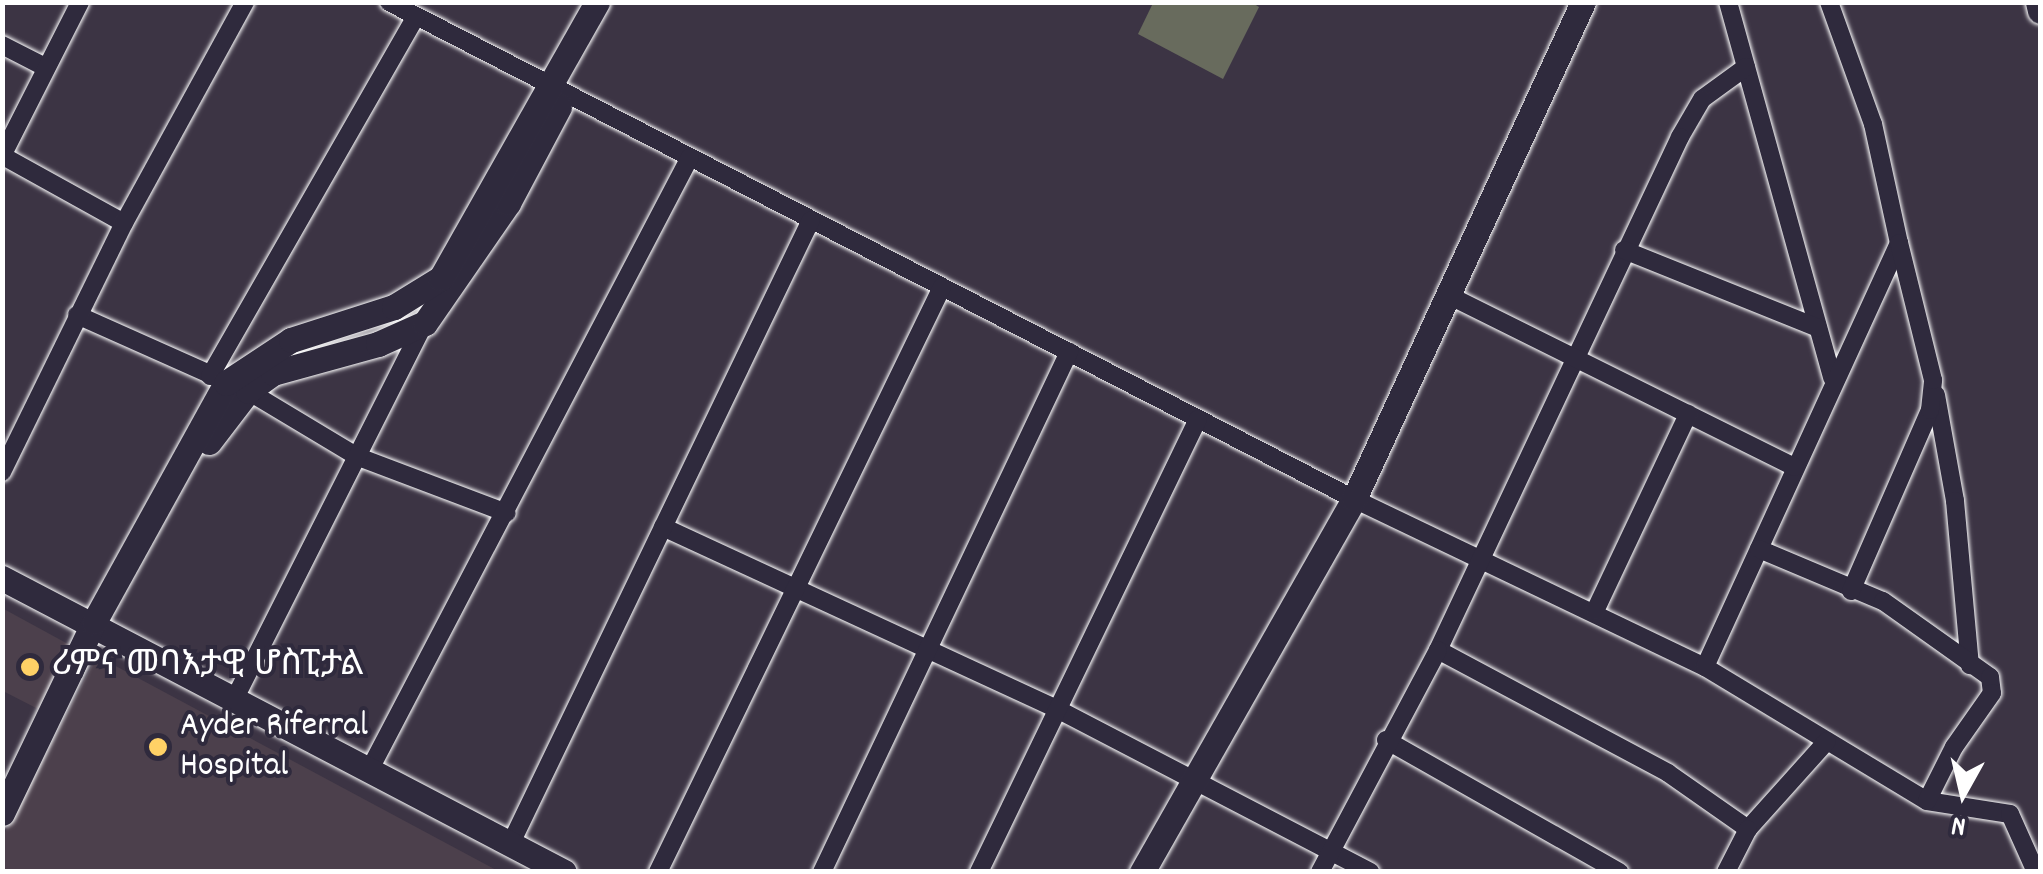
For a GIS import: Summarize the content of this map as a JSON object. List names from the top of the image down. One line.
{"places":["ሪምና መባእታዊ ሆስፒታል","Ayder Riferral Hospital"],"north":"bottom"}
